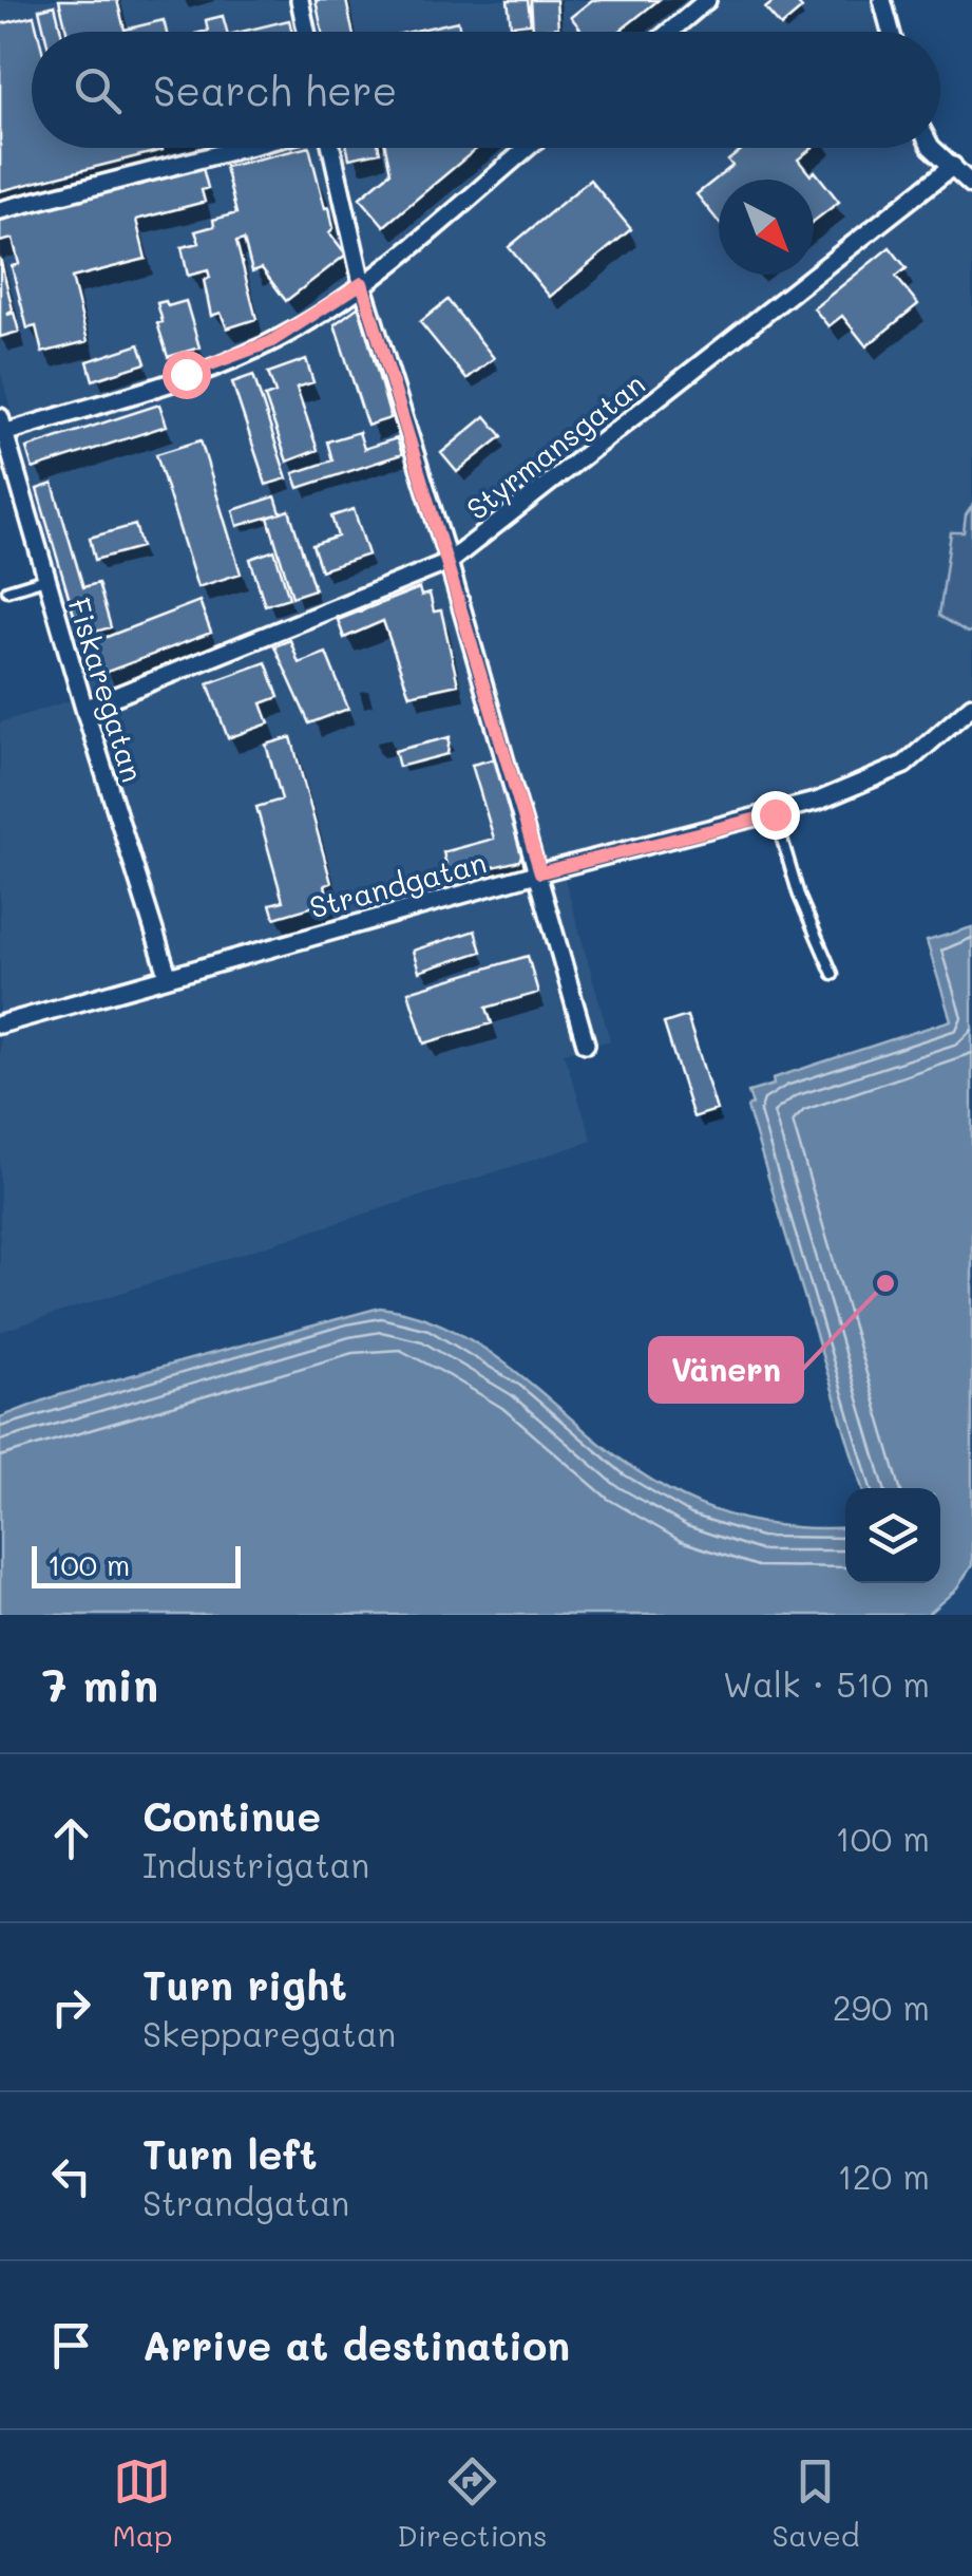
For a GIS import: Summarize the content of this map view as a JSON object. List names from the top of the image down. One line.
{"streets":{"street":["Styrmansgatan","Fiskaregatan","Strandgatan"]},"crossings":[["Styrmansgatan","Fiskaregatan"],["Fiskaregatan","Strandgatan"]],"places":["Vänern"],"scale_bar":"100 m","north":"bottom right","page":{"search":"Search here","scale":"100 m","heading":["7 min","Walk · 510 m"],"list":[["Continue","Industrigatan","100 m"],["Turn right","Skepparegatan","290 m"],["Turn left","Strandgatan","120 m"],"Arrive at destination"],"nav":["Map","Directions","Saved"]}}
